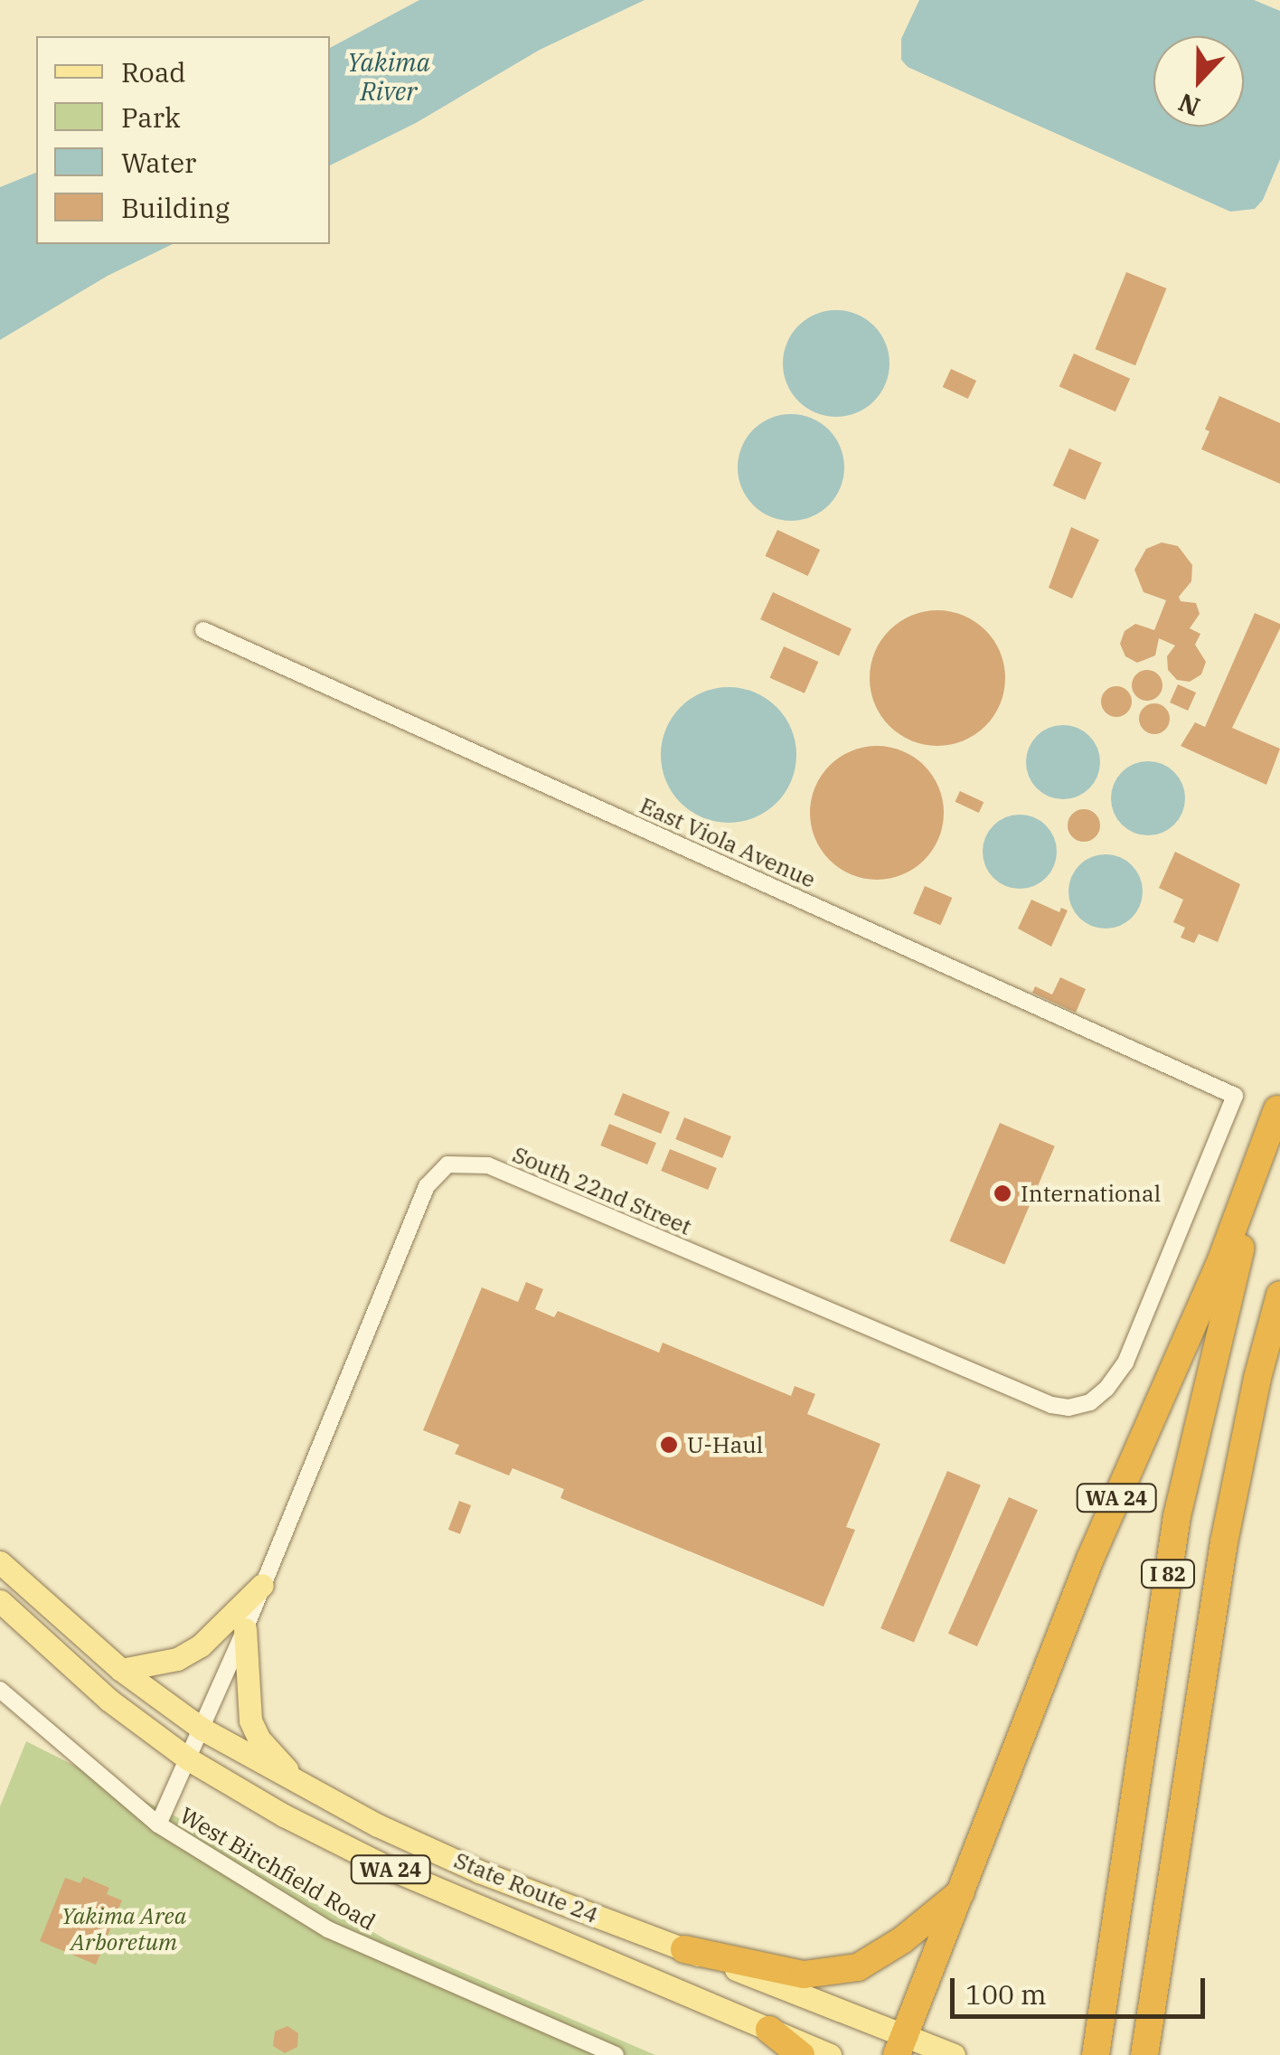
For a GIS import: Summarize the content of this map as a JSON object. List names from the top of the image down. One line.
{"streets":{"highway":["WA 24","I 82"],"main road":["State Route 24"],"street":["East Viola Avenue","South 22nd Street","West Birchfield Road"]},"crossings":[["East Viola Avenue","South 22nd Street"],["South 22nd Street","West Birchfield Road"],["South 22nd Street","State Route 24"],["WA 24","I 82"],["WA 24","State Route 24"]],"water":["Yakima River"],"parks":["Yakima Area Arboretum"],"places":["International","U-Haul"],"legend":["Road","Park","Water","Building"],"scale_bar":"100 m","north":"bottom"}
